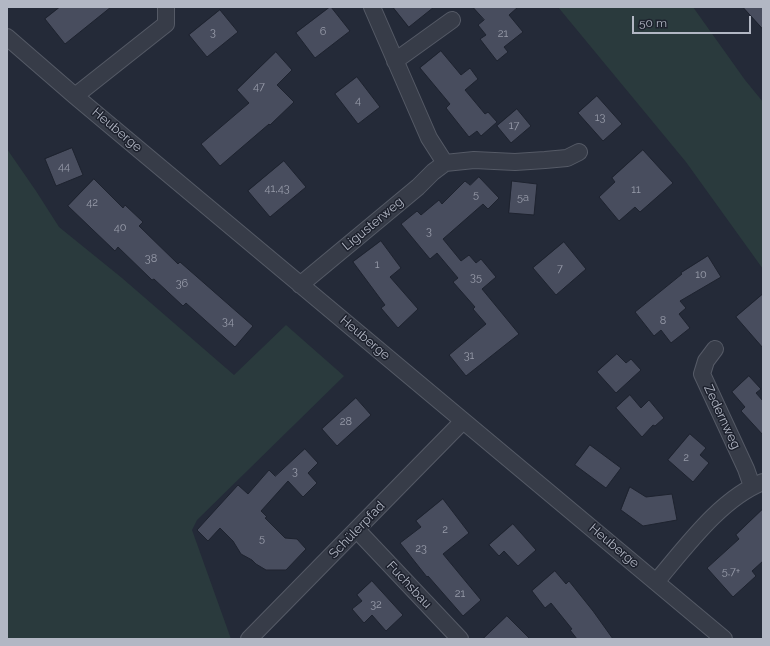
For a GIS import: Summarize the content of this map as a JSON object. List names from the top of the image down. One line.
{"streets":{"street":["Heuberge","Ligusterweg","Zedernweg","Schülerpfad","Fuchsbau"]},"crossings":[["Heuberge","Ligusterweg"],["Heuberge","Zedernweg"],["Heuberge","Schülerpfad"],["Schülerpfad","Fuchsbau"]],"house_numbers":["6","3","21","47","4","13","17","44","41,43","11","5","5a","42","40","3","38","1","7","10","35","36","8","34","31","28","2","3","2","5","23","5,7+","21","32"],"scale_bar":"50 m"}
